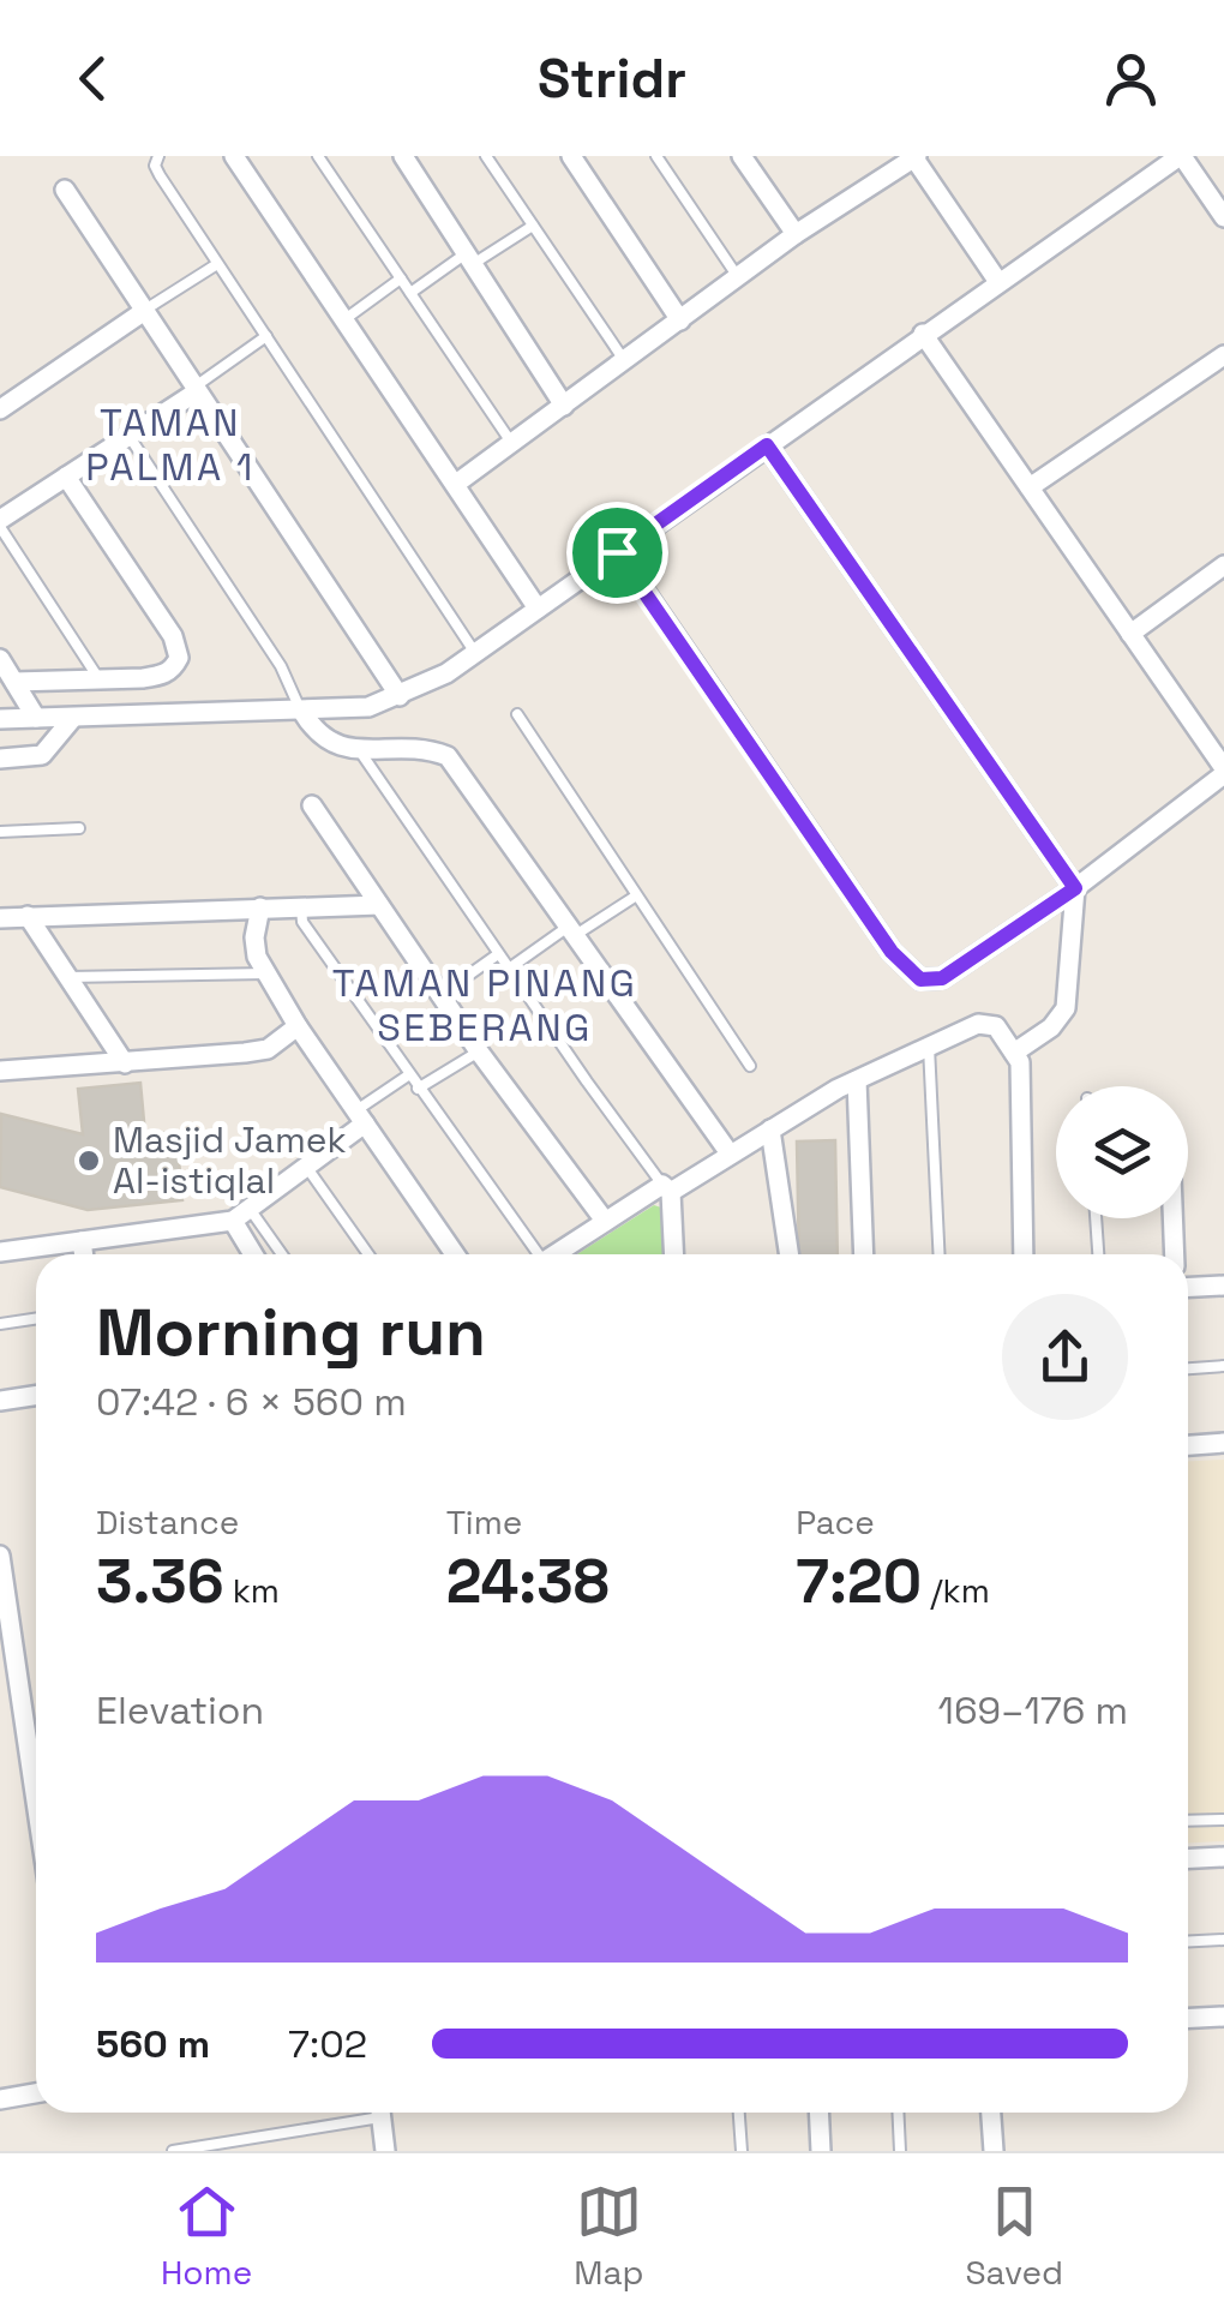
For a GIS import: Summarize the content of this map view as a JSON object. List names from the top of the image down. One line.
{"districts":["TAMAN PALMA 1","TAMAN PINANG SEBERANG"],"places":["Masjid Jamek Al-istiqlal"],"page":{"header":"Stridr","heading":["Morning run","07:42 · 6 × 560 m"],"stats":[["Distance","3.36 km"],["Time","24:38"],["Pace","7:20 /km"]],"chart":["Elevation","169–176 m"],"list":[{"name":"560 m","note":"7:02"}],"tabs":["Home","Map","Saved"]}}
